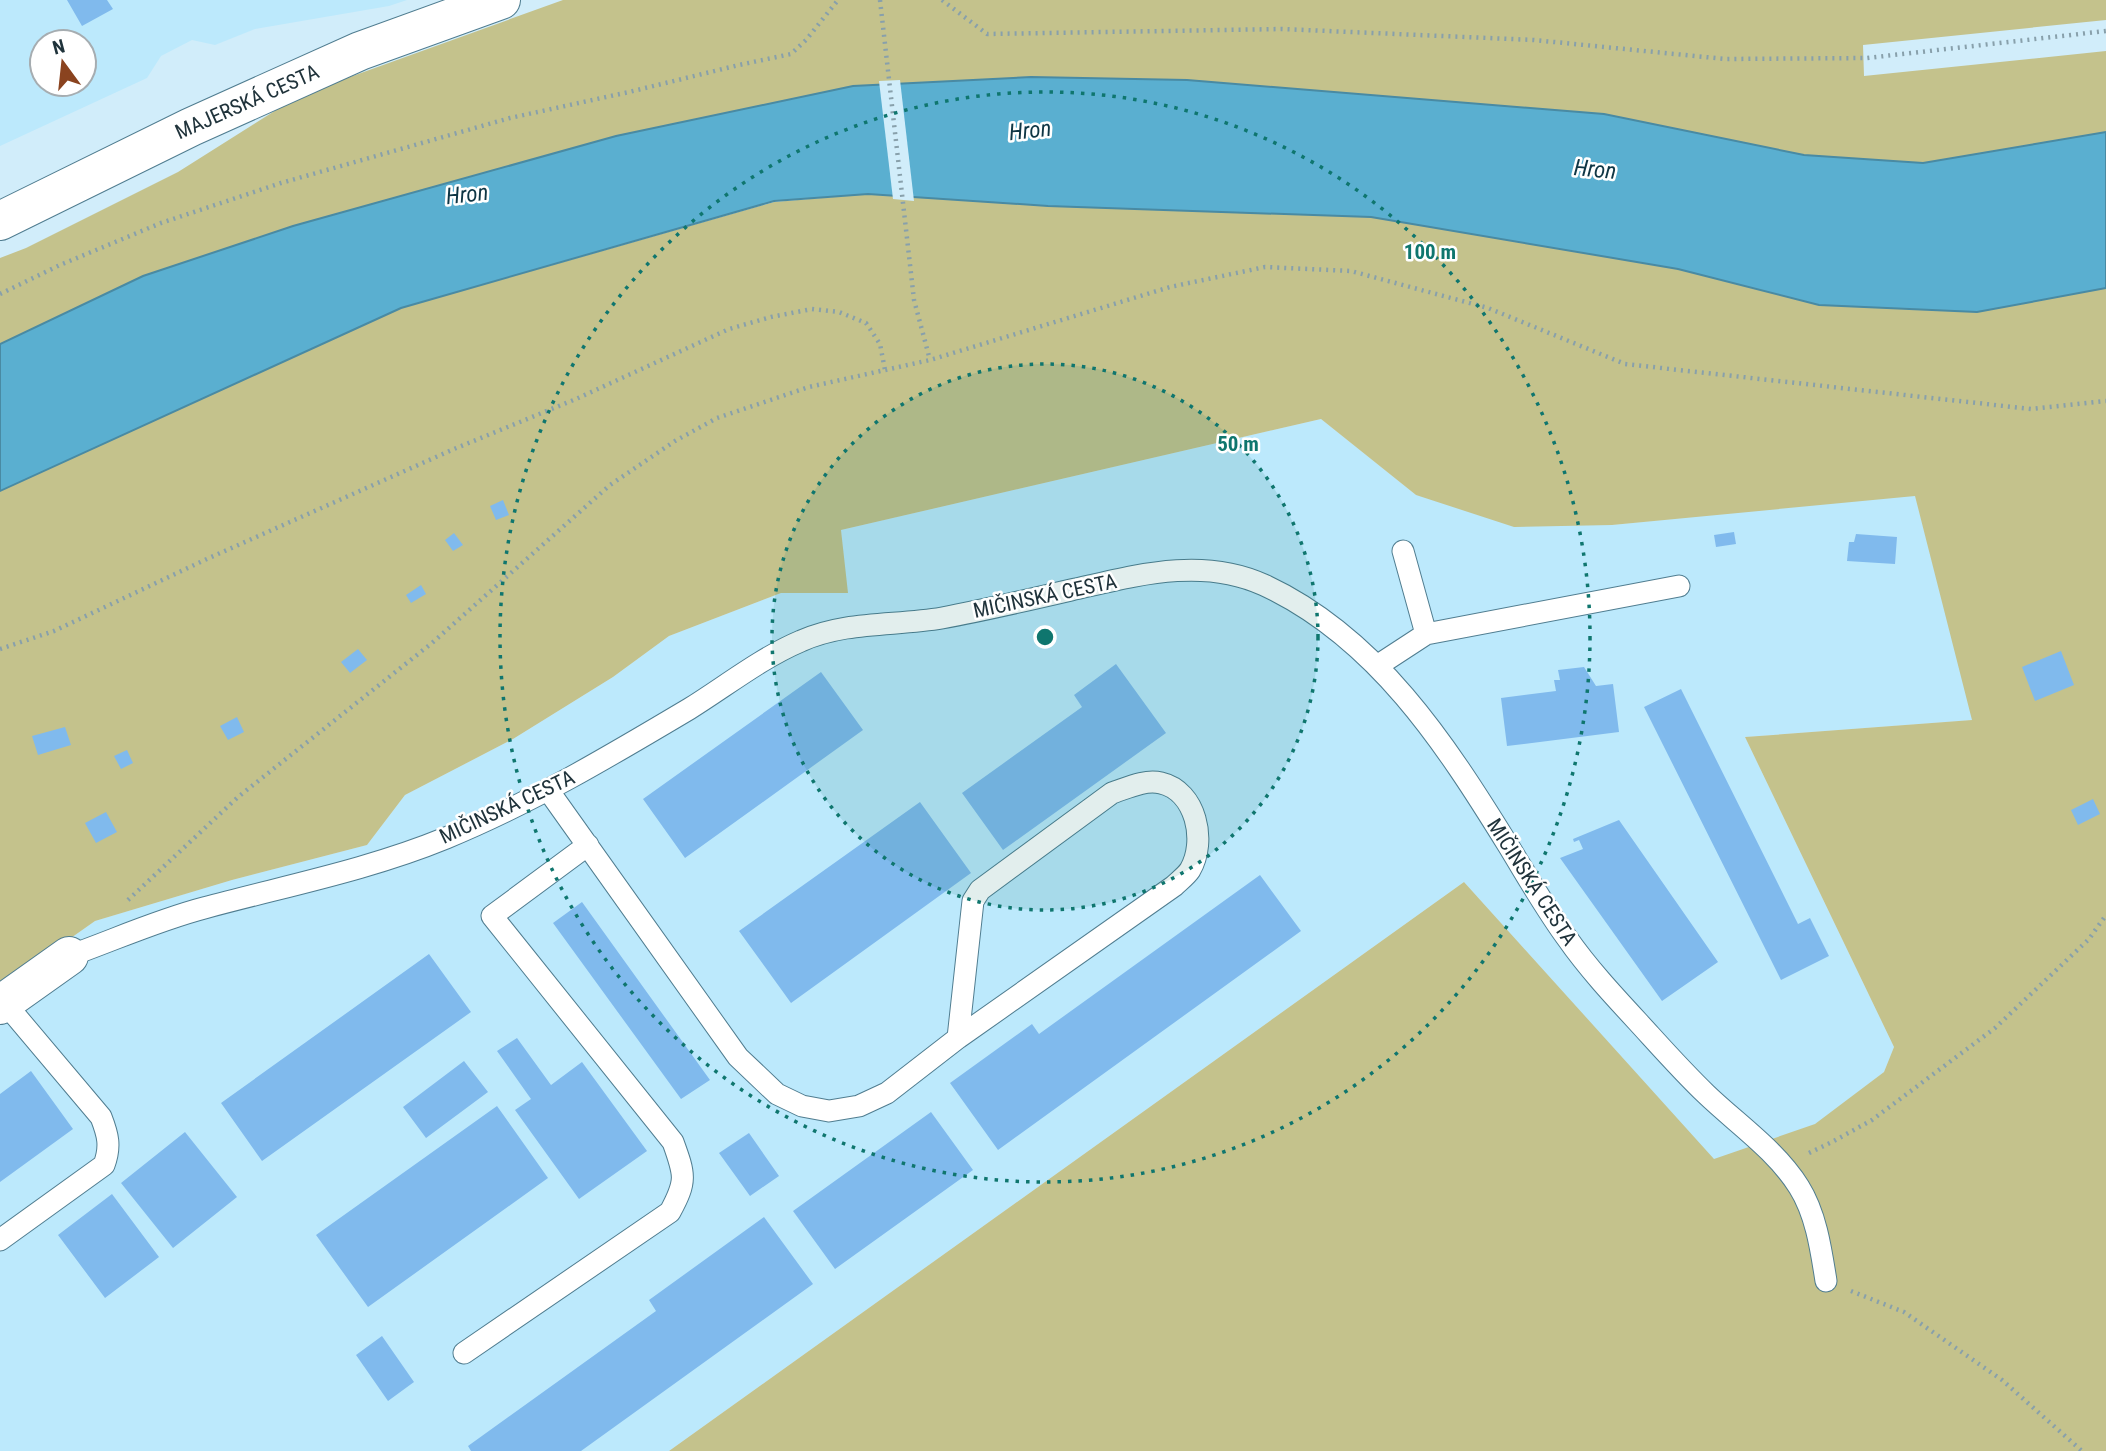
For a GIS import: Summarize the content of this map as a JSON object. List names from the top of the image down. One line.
{"streets":{"street":["MAJERSKÁ CESTA","MIČINSKÁ CESTA"]},"water":["Hron"],"north":"top","rings":["100 m","50 m"]}
